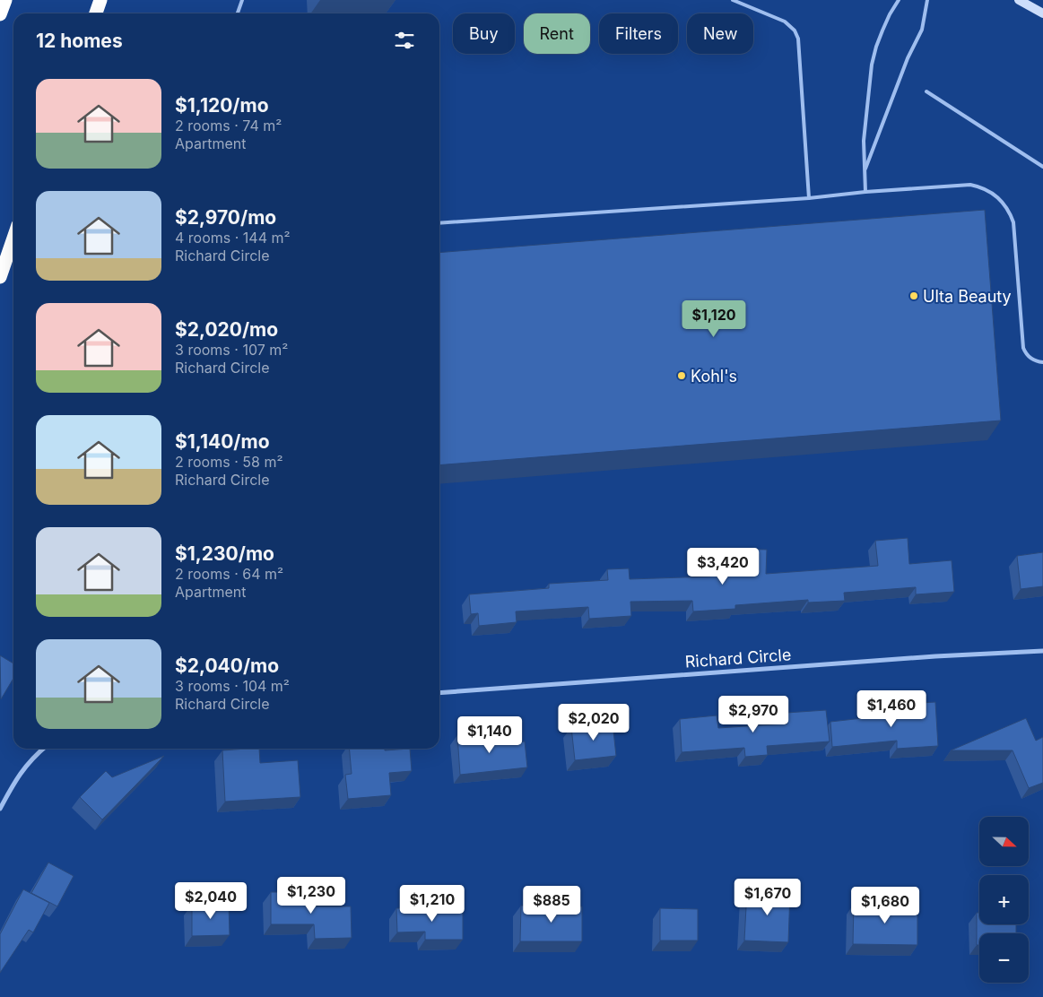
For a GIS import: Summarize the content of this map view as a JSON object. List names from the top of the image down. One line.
{"streets":{"street":["Richard Circle"]},"places":["Ulta Beauty","Kohl's"],"north":"right","page":{"chip":["Buy","Rent","Filters","New"],"heading":"12 homes","list":[{"name":"$1,120/mo","note":"2 rooms · 74 m² · Apartment"},{"name":"$2,970/mo","note":"4 rooms · 144 m² · Richard Circle"},{"name":"$2,020/mo","note":"3 rooms · 107 m² · Richard Circle"},{"name":"$1,140/mo","note":"2 rooms · 58 m² · Richard Circle"},{"name":"$1,230/mo","note":"2 rooms · 64 m² · Apartment"},{"name":"$2,040/mo","note":"3 rooms · 104 m² · Richard Circle"}],"price":["$1,120","$3,420","$1,460","$2,970","$2,020","$1,140","$1,230","$1,670","$2,040","$1,210","$885","$1,680"],"map_buttons":["+","−"]}}
